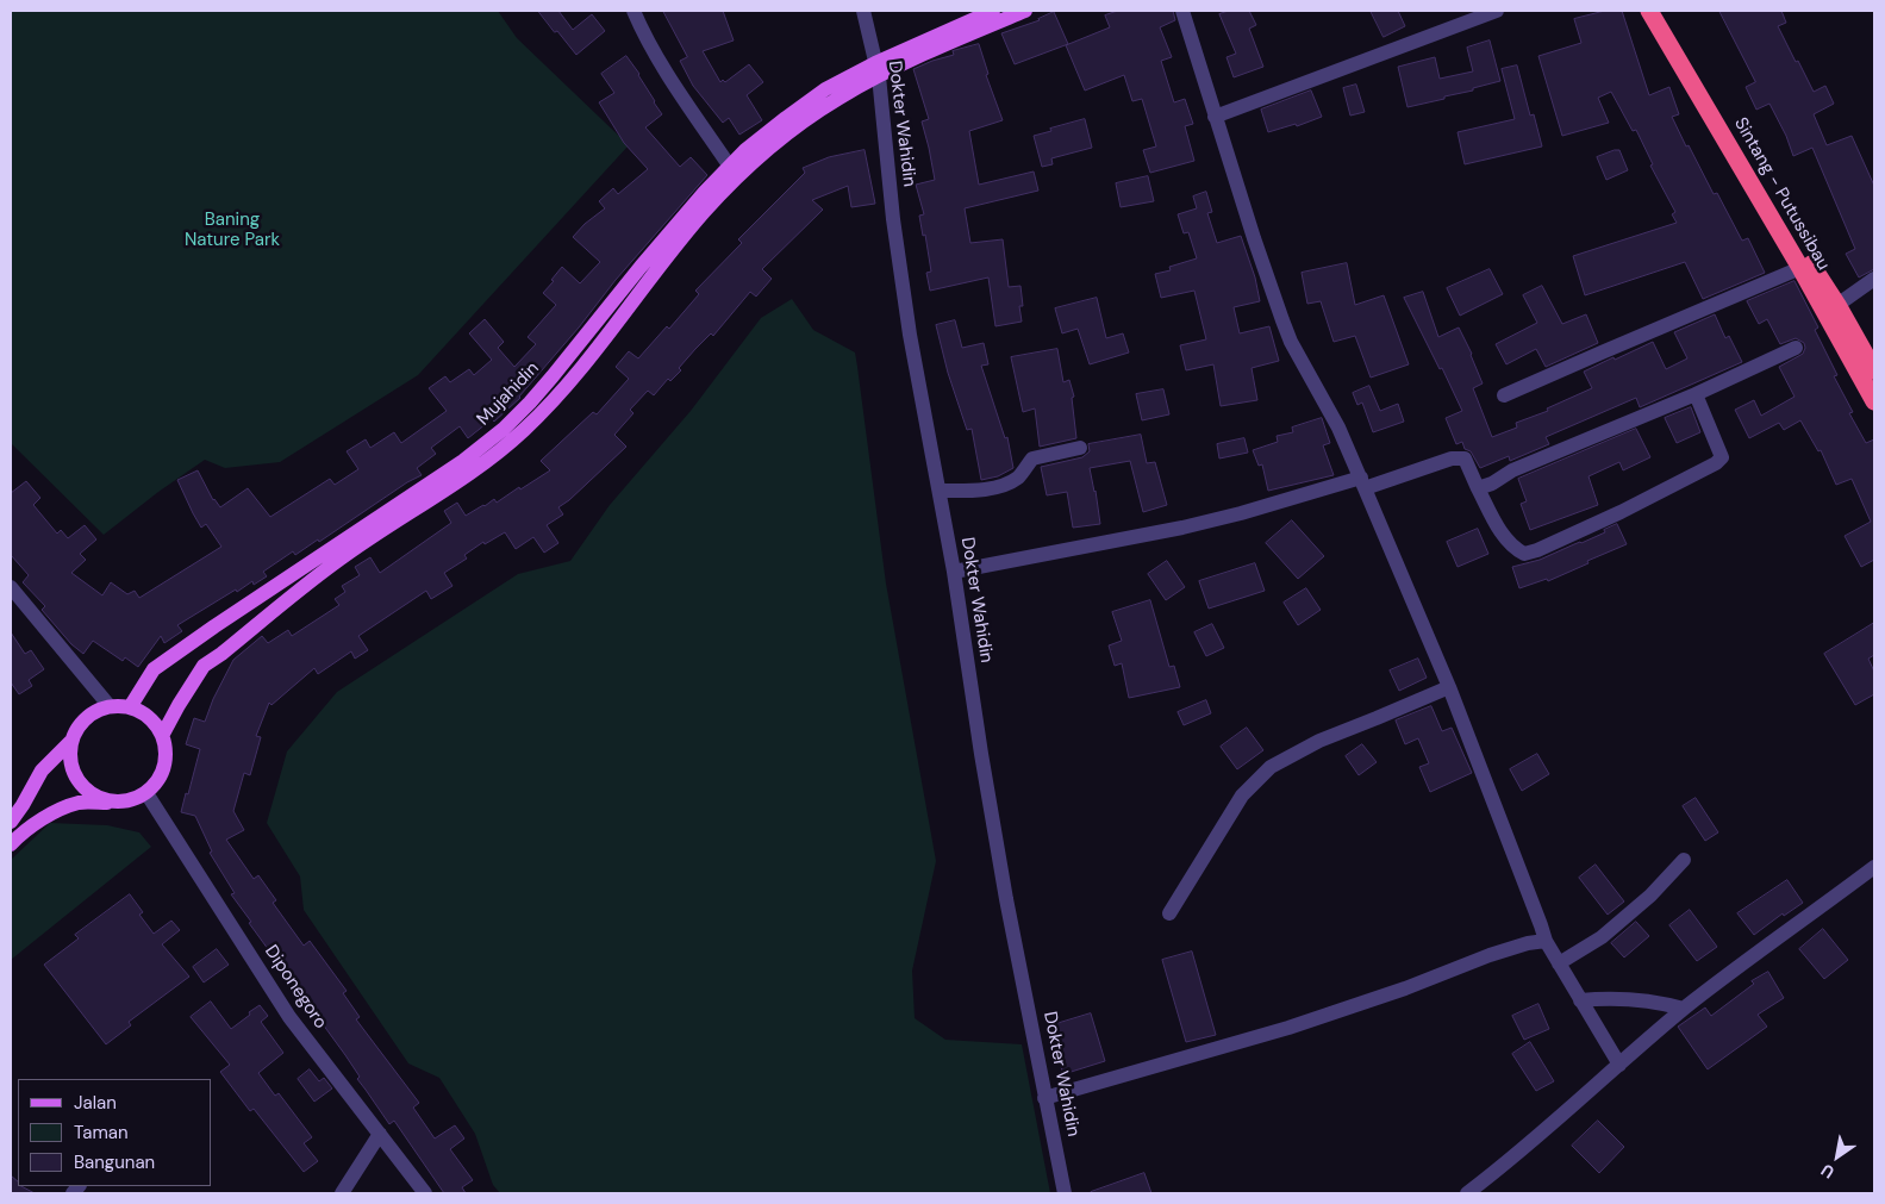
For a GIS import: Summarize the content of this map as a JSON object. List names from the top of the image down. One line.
{"streets":{"highway":["Sintang - Putussibau"],"main road":["Mujahidin"],"street":["Dokter Wahidin","Diponegoro"]},"crossings":[["Dokter Wahidin","Mujahidin"],["Mujahidin","Diponegoro"]],"parks":["Baning Nature Park"],"legend":["Jalan","Taman","Bangunan"],"north":"bottom left"}
